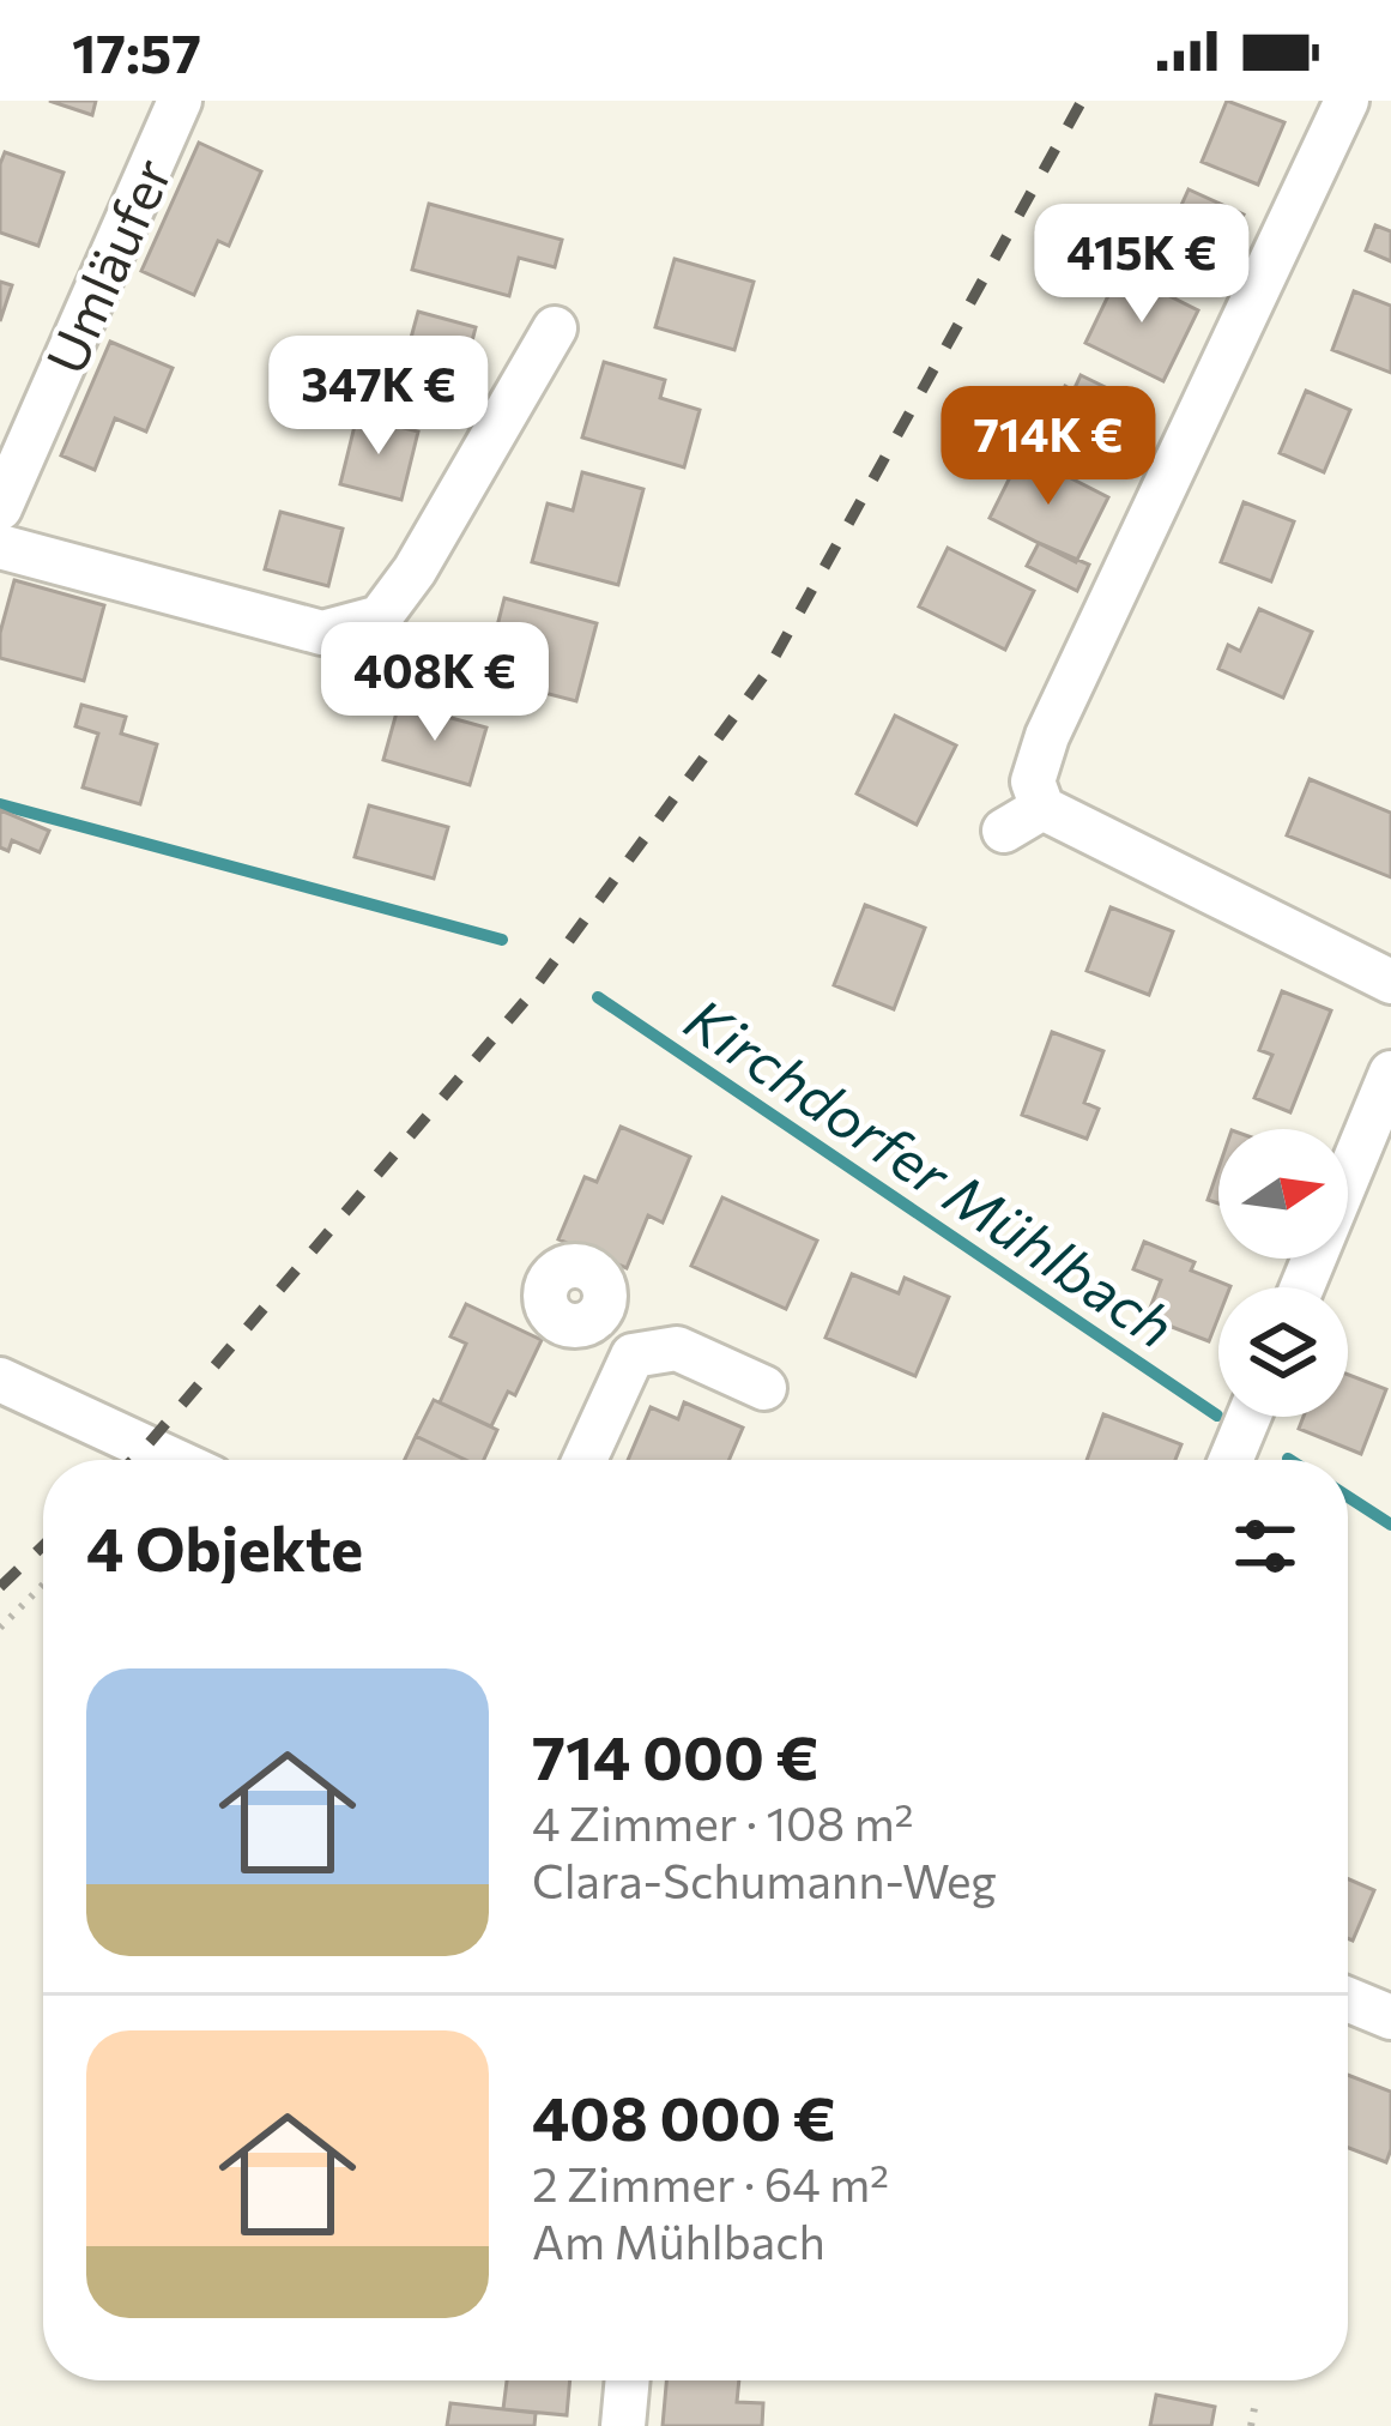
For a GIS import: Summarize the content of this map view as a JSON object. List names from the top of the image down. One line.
{"streets":{"street":["Umläufer"]},"water":["Kirchdorfer Mühlbach"],"north":"right","page":{"status":"17:57","price":["415K €","347K €","714K €","408K €"],"heading":"4 Objekte","list":[{"name":"714 000 €","note":"4 Zimmer · 108 m² · Clara-Schumann-Weg"},{"name":"408 000 €","note":"2 Zimmer · 64 m² · Am Mühlbach"}]}}
